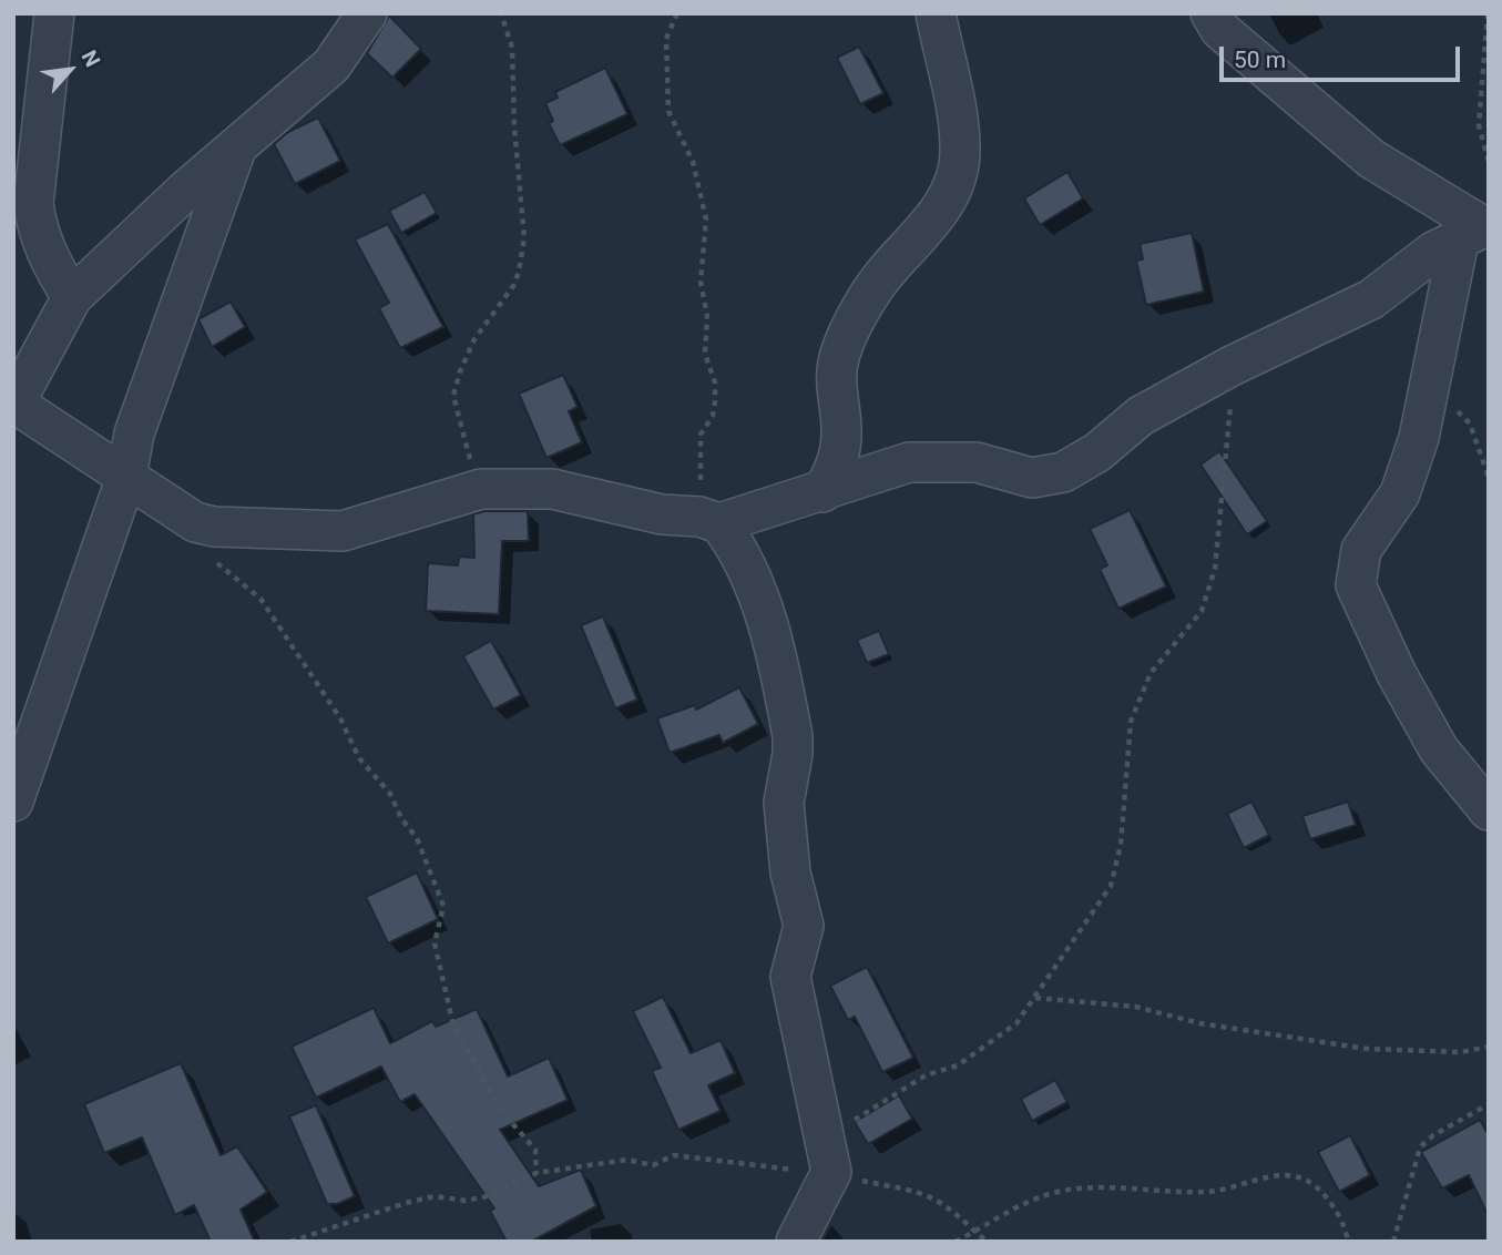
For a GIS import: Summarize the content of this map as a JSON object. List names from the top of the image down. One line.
{"scale_bar":"50 m","north":"top right"}
